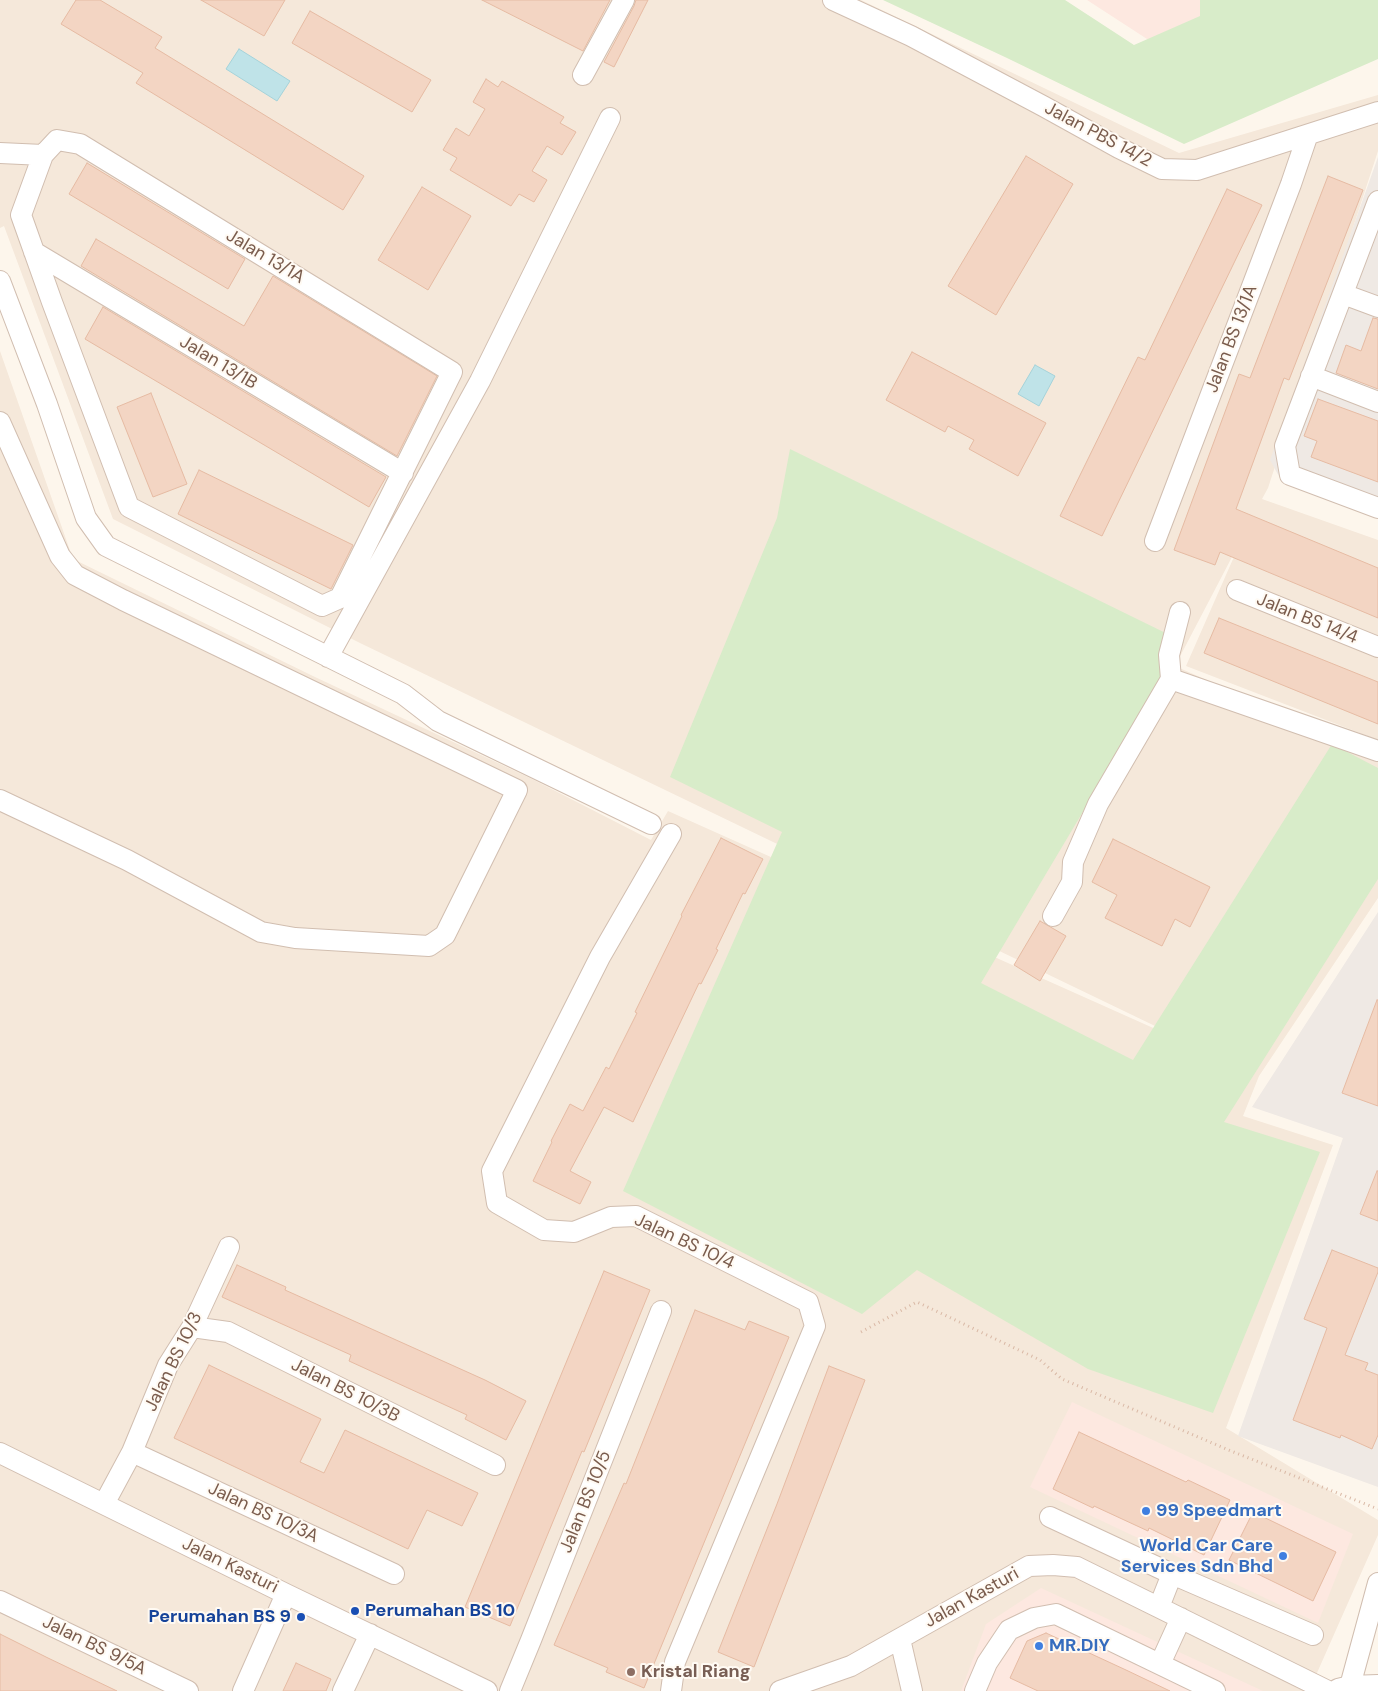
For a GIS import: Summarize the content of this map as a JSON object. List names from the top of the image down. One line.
{"streets":{"street":["Jalan PBS 14/2","Jalan 13/1A","Jalan BS 13/1A","Jalan 13/1B","Jalan BS 14/4","Jalan BS 10/4","Jalan BS 10/3","Jalan BS 10/3B","Jalan BS 10/5","Jalan BS 10/3A","Jalan Kasturi","Jalan BS 9/5A"]},"crossings":[["Jalan PBS 14/2","Jalan BS 13/1A"],["Jalan 13/1A","Jalan 13/1B"],["Jalan BS 10/3","Jalan BS 10/3B"],["Jalan BS 10/3","Jalan BS 10/3A"],["Jalan BS 10/3","Jalan Kasturi"]],"places":["99 Speedmart","World Car Care Services Sdn Bhd","Perumahan BS 10","Perumahan BS 9","MR.DIY","Kristal Riang"]}
